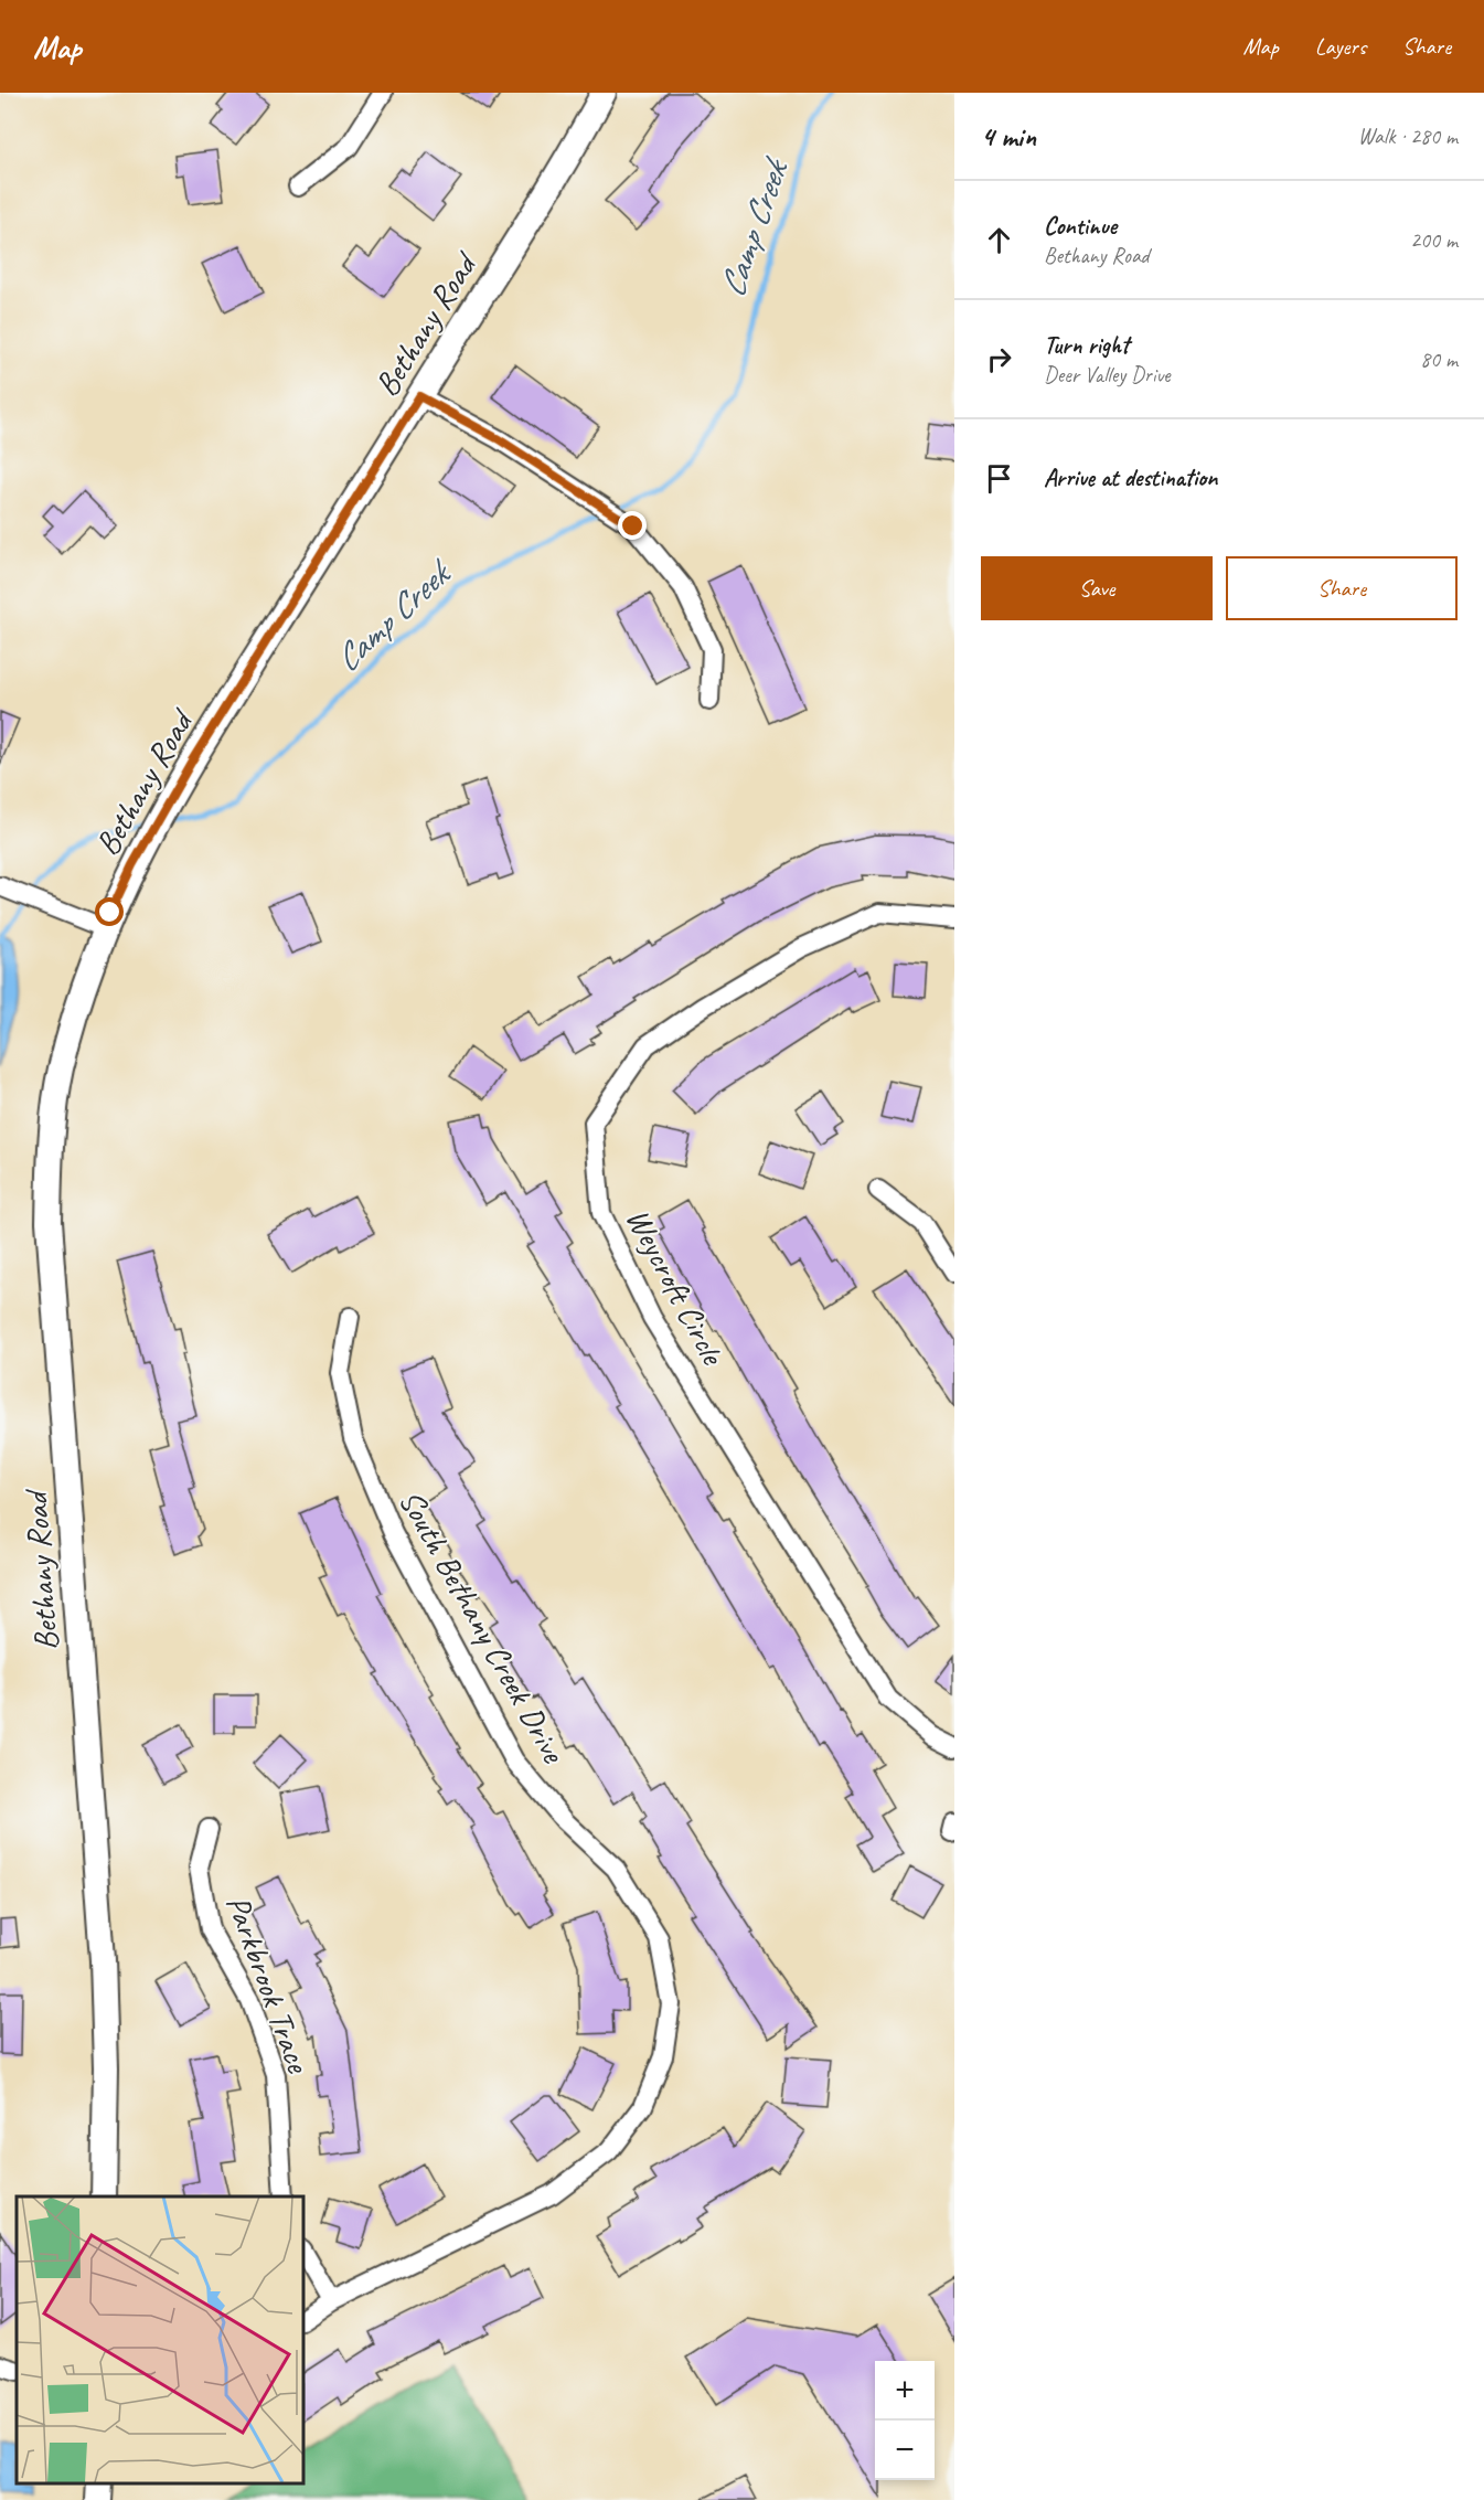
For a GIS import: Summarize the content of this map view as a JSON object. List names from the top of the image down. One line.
{"streets":{"street":["Bethany Road","Weycroft Circle","South Bethany Creek Drive","Parkbrook Trace"]},"water":["Camp Creek"],"page":{"header":"Map","nav":["Map","Layers","Share"],"heading":["4 min","Walk · 280 m"],"list":[["Continue","Bethany Road","200 m"],["Turn right","Deer Valley Drive","80 m"],"Arrive at destination"],"buttons":["Save","Share"],"map_buttons":["+","−"]}}
